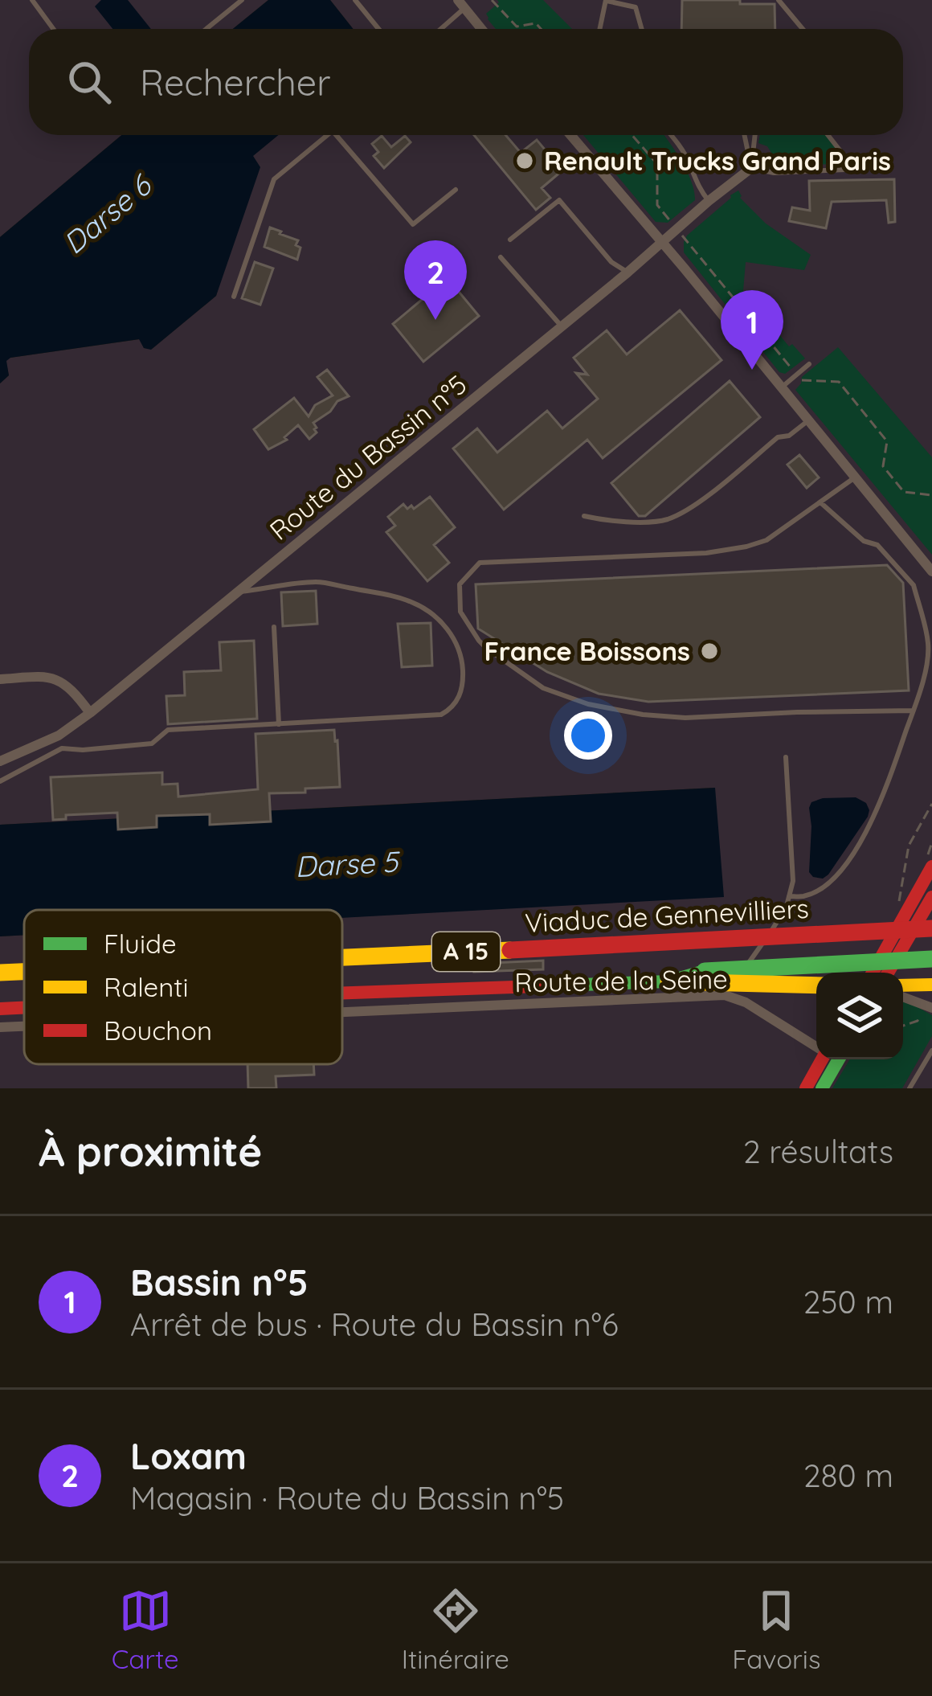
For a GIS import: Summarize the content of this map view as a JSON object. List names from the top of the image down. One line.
{"streets":{"main road":["Viaduc de Gennevilliers","A 15"],"street":["Route du Bassin n°5","Route de la Seine"]},"water":["Darse 6","Darse 5"],"places":["Renault Trucks Grand Paris","France Boissons"],"legend":["Fluide","Ralenti","Bouchon"],"page":{"search":"Rechercher","pins":["2","1"],"heading":["À proximité","2 résultats"],"list":[{"mark":"1","name":"Bassin n°5","note":"Arrêt de bus · Route du Bassin n°6","value":"250 m"},{"mark":"2","name":"Loxam","note":"Magasin · Route du Bassin n°5","value":"280 m"}],"nav":["Carte","Itinéraire","Favoris"]}}
